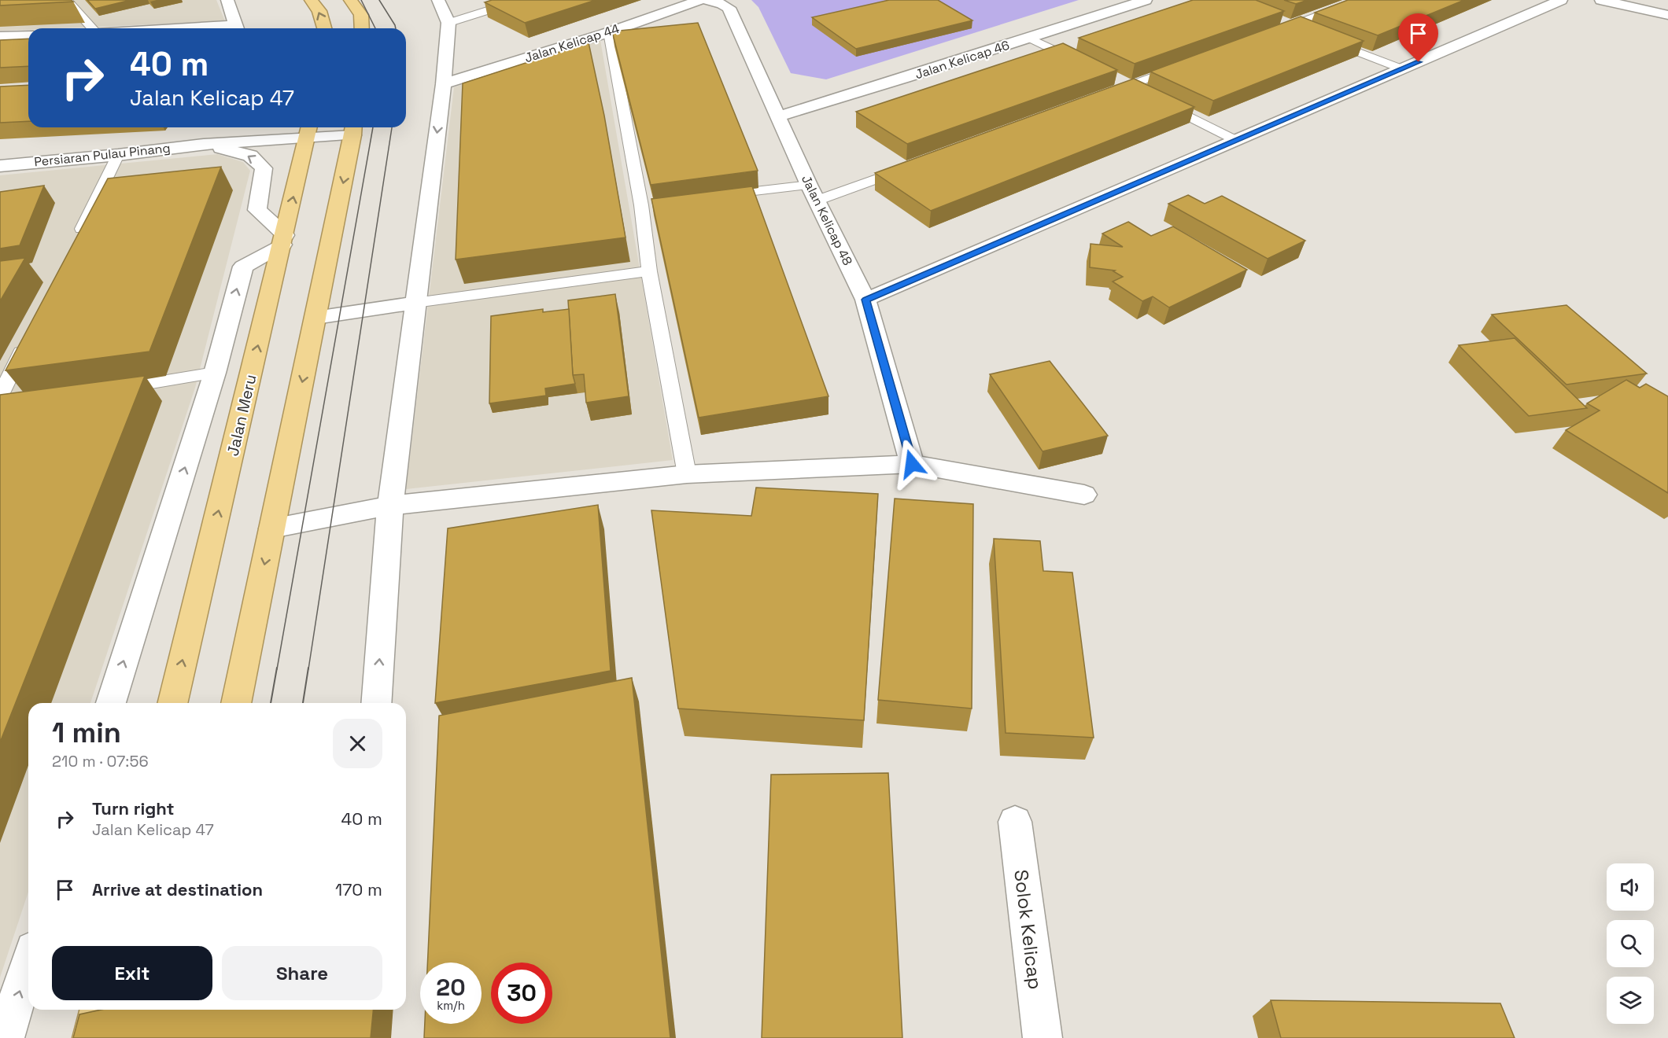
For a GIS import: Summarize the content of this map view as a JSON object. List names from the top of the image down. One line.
{"streets":{"highway":["Jalan Meru"],"street":["Jalan Kelicap 44","Jalan Kelicap 46","Persiaran Pulau Pinang","Jalan Kelicap 48","Solok Kelicap"]},"crossings":[["Jalan Kelicap 46","Jalan Kelicap 48"]],"page":{"turn":["40 m","Jalan Kelicap 47"],"heading":["1 min","210 m · 07:56"],"list":[{"name":"Turn right","note":"Jalan Kelicap 47","value":"40 m"},{"name":"Arrive at destination","value":"170 m"}],"buttons":["Exit","Share"],"speed":"20 km/h","limit":"30"}}
